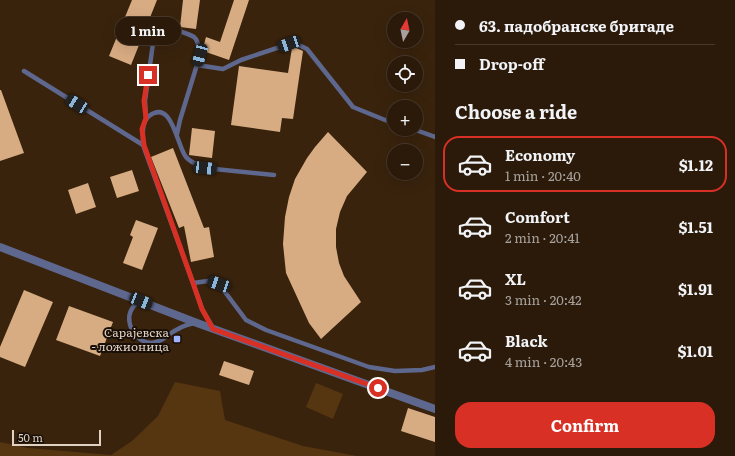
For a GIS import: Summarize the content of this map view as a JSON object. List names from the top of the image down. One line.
{"places":{"transit":["Сарајевска - ложионица"]},"scale_bar":"50 m","north":"top","page":{"banner":["63. падобранске бригаде","Drop-off"],"map_buttons":["+","−"],"bubble":"1 min","heading":"Choose a ride","list":[{"name":"Economy","note":"1 min · 20:40","value":"$1.12"},{"name":"Comfort","note":"2 min · 20:41","value":"$1.51"},{"name":"XL","note":"3 min · 20:42","value":"$1.91"},{"name":"Black","note":"4 min · 20:43","value":"$1.01"}],"buttons":"Confirm","scale":"50 m"}}
